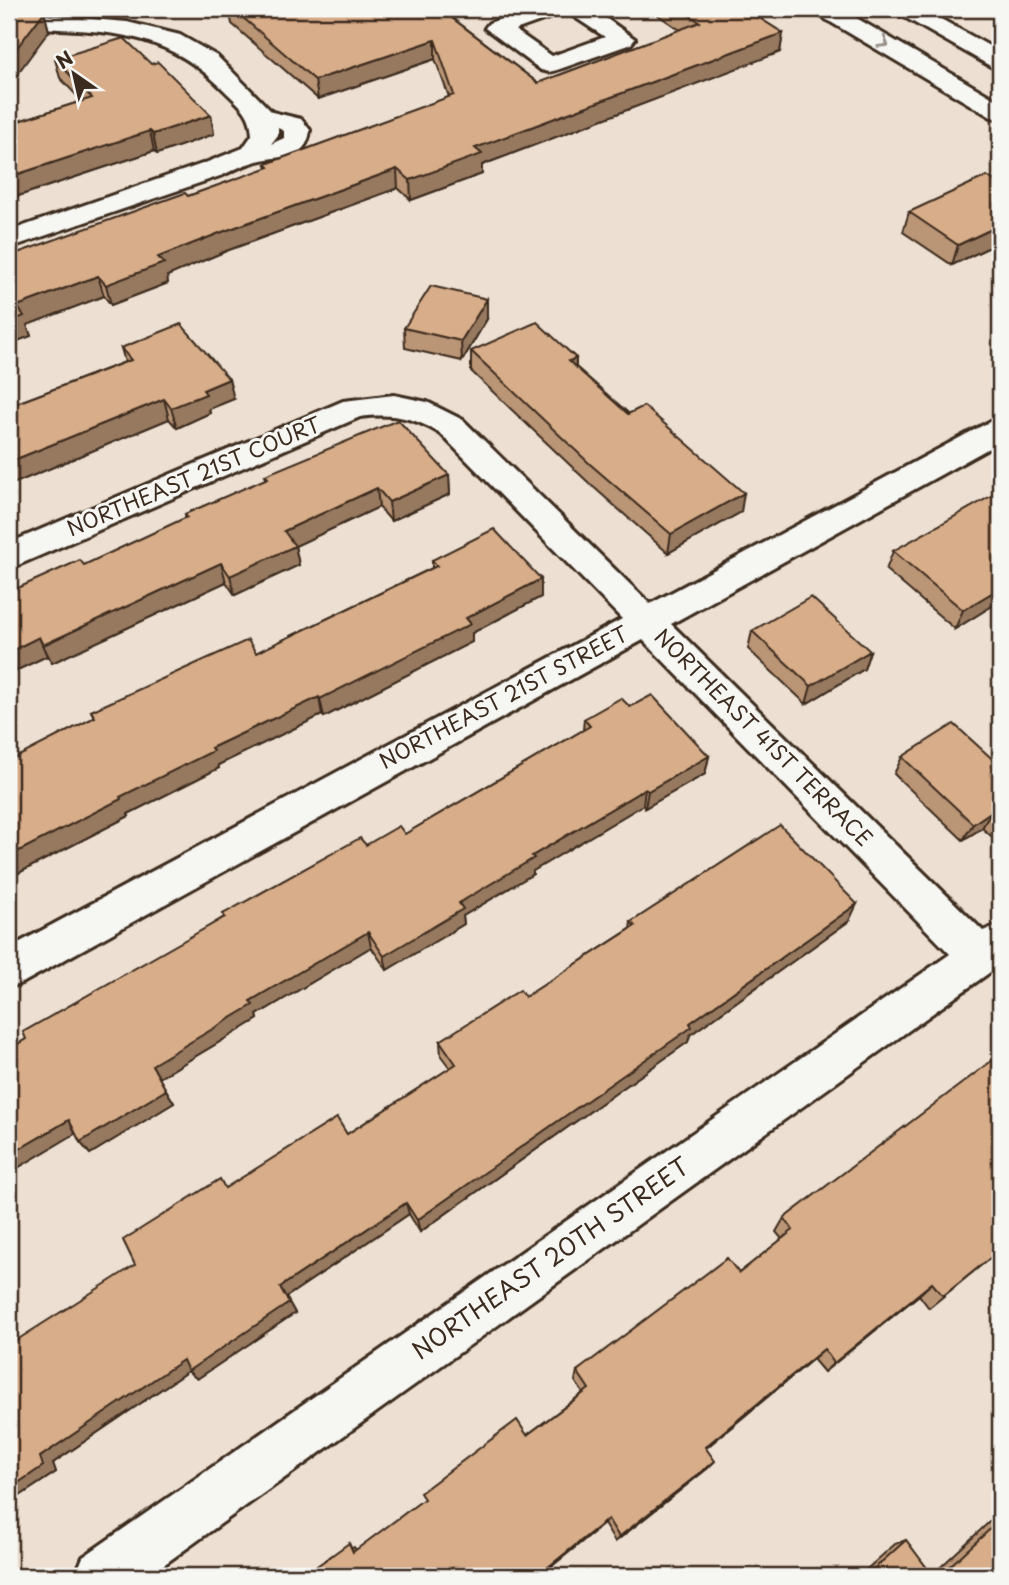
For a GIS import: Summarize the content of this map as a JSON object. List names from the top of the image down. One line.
{"streets":{"street":["NORTHEAST 21ST COURT","NORTHEAST 21ST STREET","NORTHEAST 41ST TERRACE","NORTHEAST 20TH STREET"]},"crossings":[["NORTHEAST 21ST COURT","NORTHEAST 41ST TERRACE"],["NORTHEAST 21ST STREET","NORTHEAST 41ST TERRACE"],["NORTHEAST 41ST TERRACE","NORTHEAST 20TH STREET"]],"north":"top left"}
